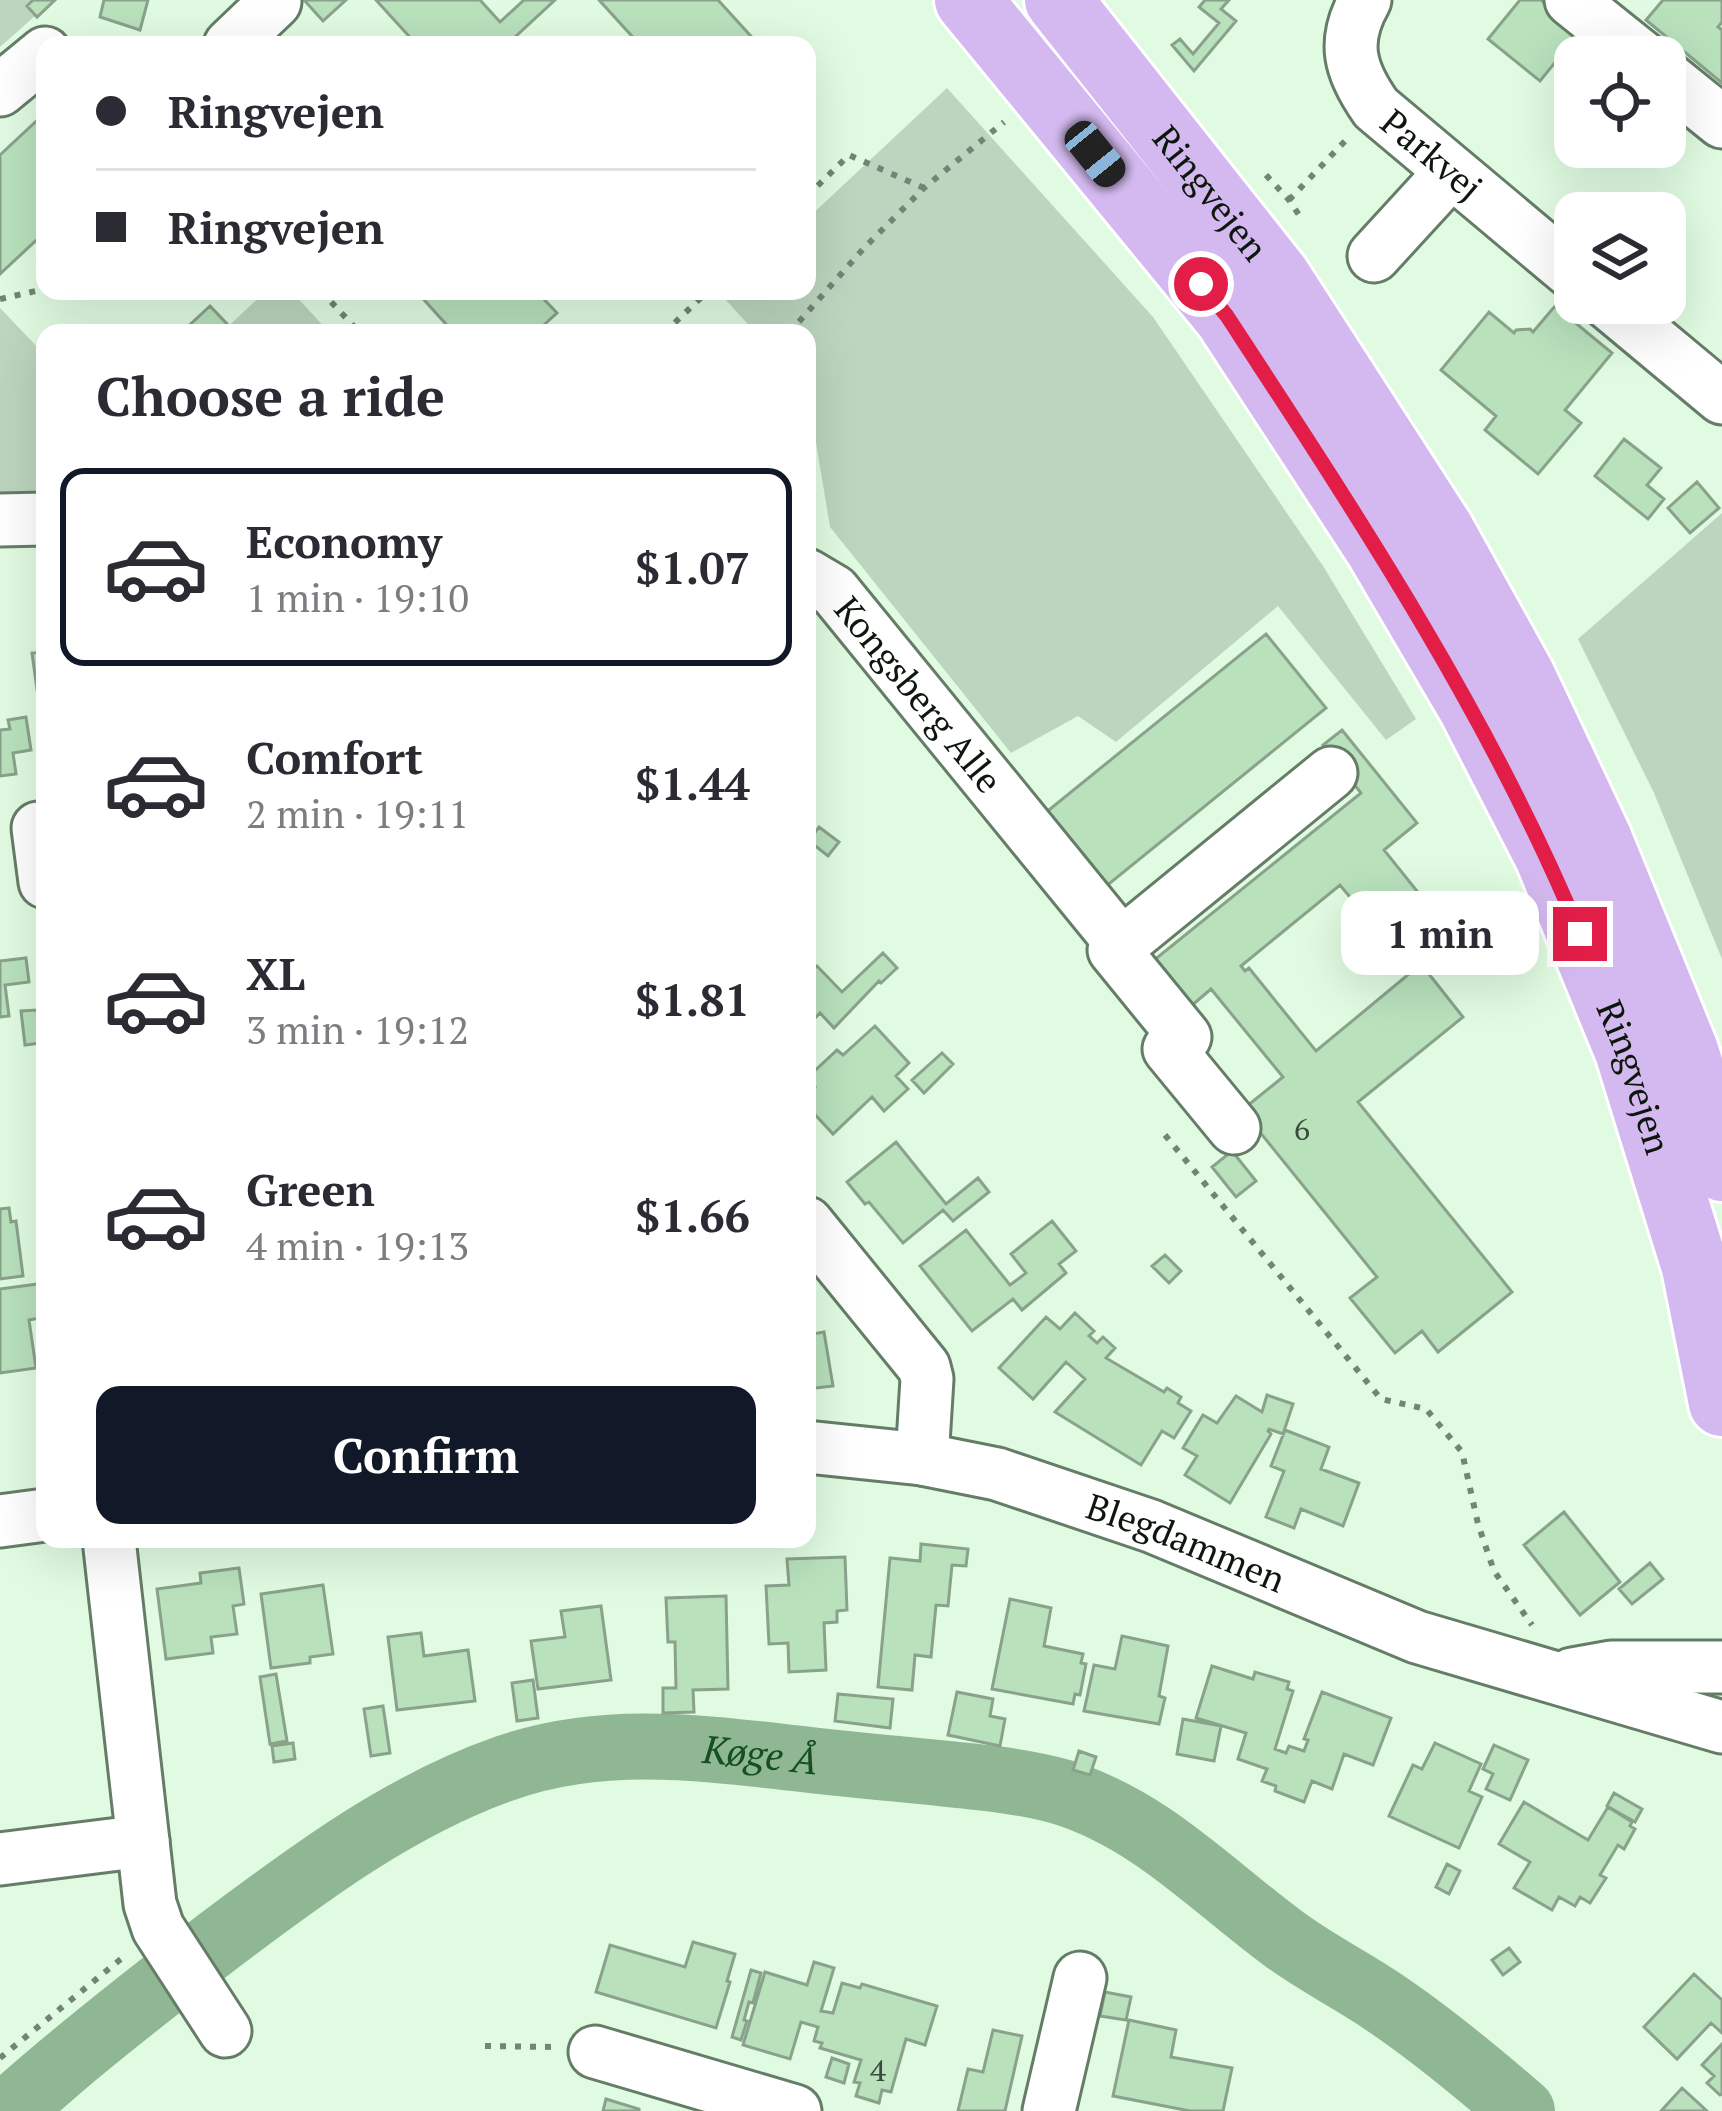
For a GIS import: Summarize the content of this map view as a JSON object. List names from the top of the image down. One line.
{"streets":{"main road":["Ringvejen"],"street":["Parkvej","Kongsberg Alle","Blegdammen"]},"water":["Køge Å"],"house_numbers":["6","4"],"page":{"banner":["Ringvejen","Ringvejen"],"heading":"Choose a ride","list":[{"name":"Economy","note":"1 min · 19:10","value":"$1.07"},{"name":"Comfort","note":"2 min · 19:11","value":"$1.44"},{"name":"XL","note":"3 min · 19:12","value":"$1.81"},{"name":"Green","note":"4 min · 19:13","value":"$1.66"}],"bubble":"1 min","buttons":"Confirm"}}
